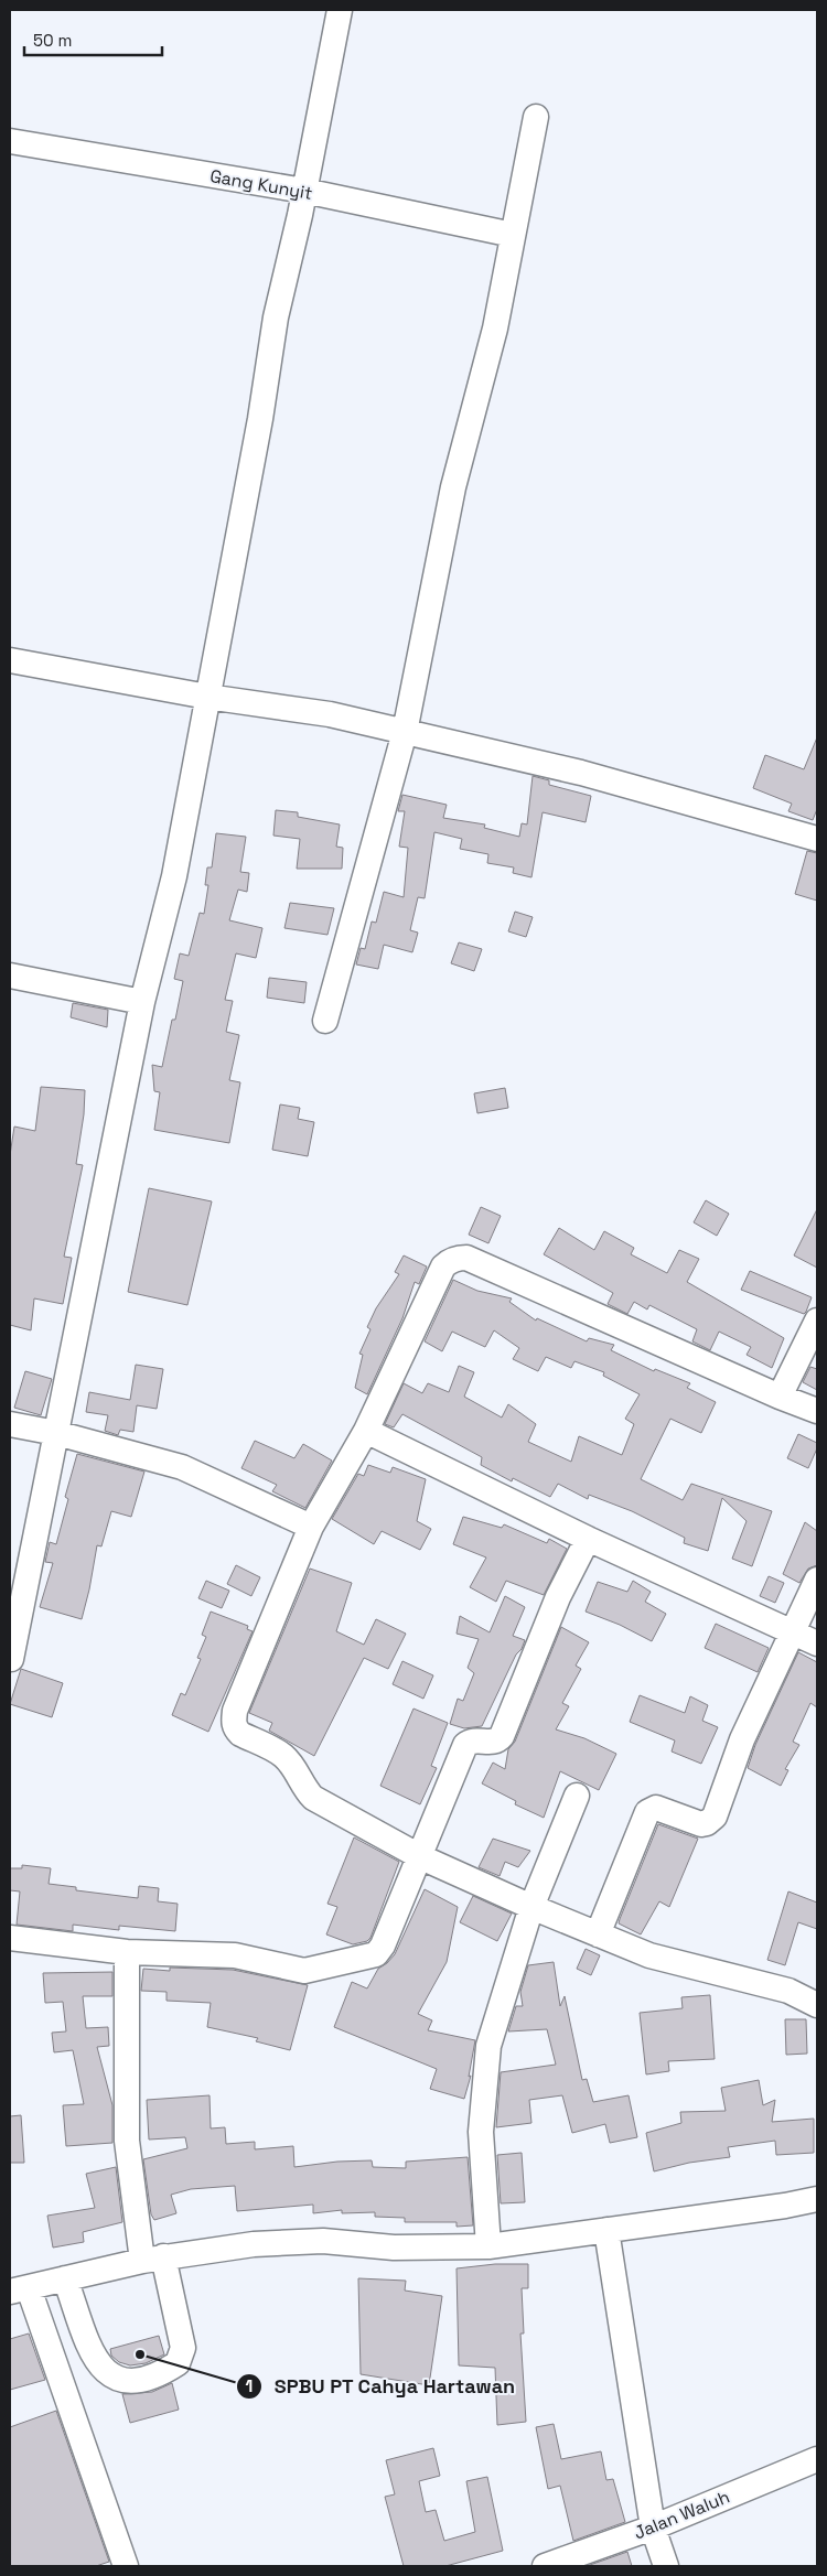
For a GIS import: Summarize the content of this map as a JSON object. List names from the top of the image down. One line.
{"streets":{"street":["Gang Kunyit","Jalan Waluh"]},"places":["SPBU PT Cahya Hartawan"],"scale_bar":"50 m"}
